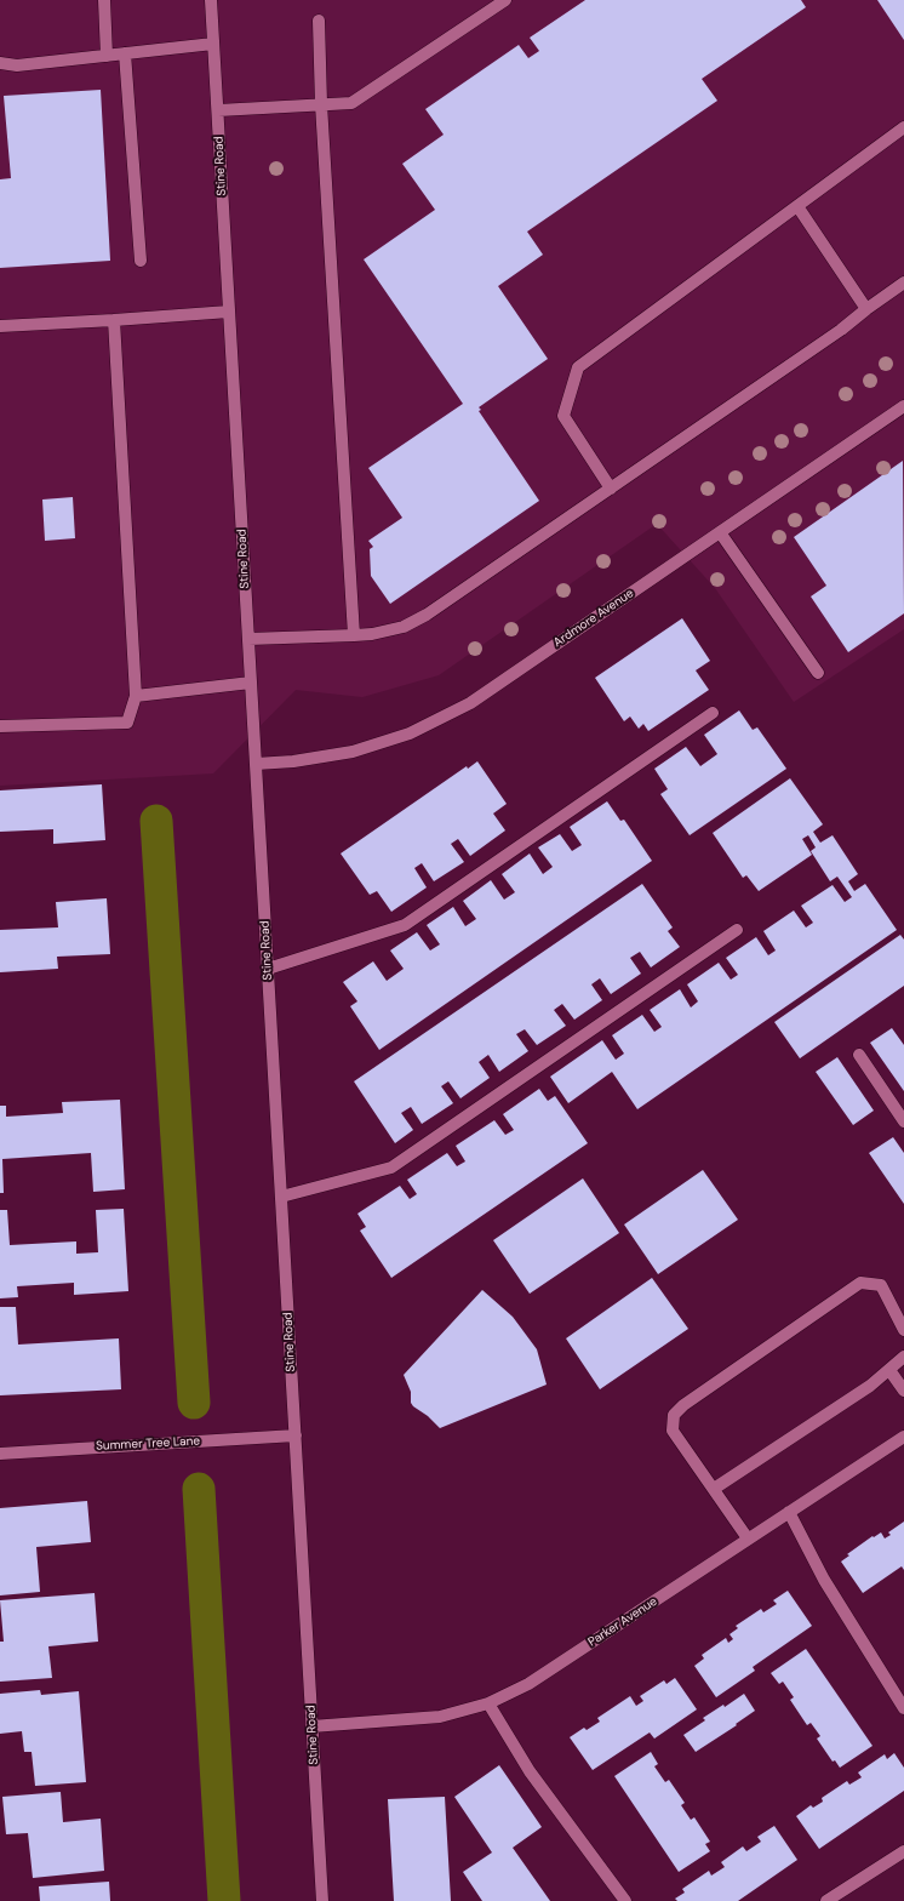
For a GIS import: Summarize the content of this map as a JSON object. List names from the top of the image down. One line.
{"streets":{"street":["Stine Road","Ardmore Avenue","Summer Tree Lane","Parker Avenue"]},"crossings":[["Stine Road","Ardmore Avenue"],["Stine Road","Summer Tree Lane"],["Stine Road","Parker Avenue"]]}
